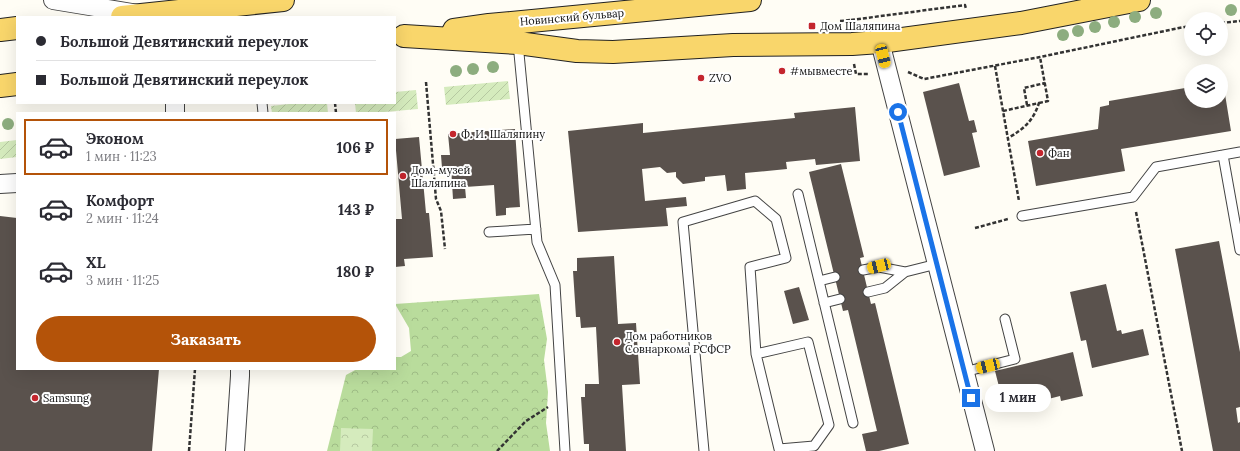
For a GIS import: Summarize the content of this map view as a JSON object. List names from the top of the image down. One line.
{"streets":{"main road":["Новинский бульвар"]},"places":{"transit":["Дом Шаляпина"],"other":["#мывместе","ZVO","Ф. И. Шаляпину","Фан","Дом-музей Шаляпина","Дом работников Совнаркома РСФСР","Samsung"]},"page":{"banner":["Большой Девятинский переулок","Большой Девятинский переулок"],"list":[{"name":"Эконом","note":"1 мин · 11:23","value":"106 ₽"},{"name":"Комфорт","note":"2 мин · 11:24","value":"143 ₽"},{"name":"XL","note":"3 мин · 11:25","value":"180 ₽"}],"buttons":"Заказать","bubble":"1 мин"}}
